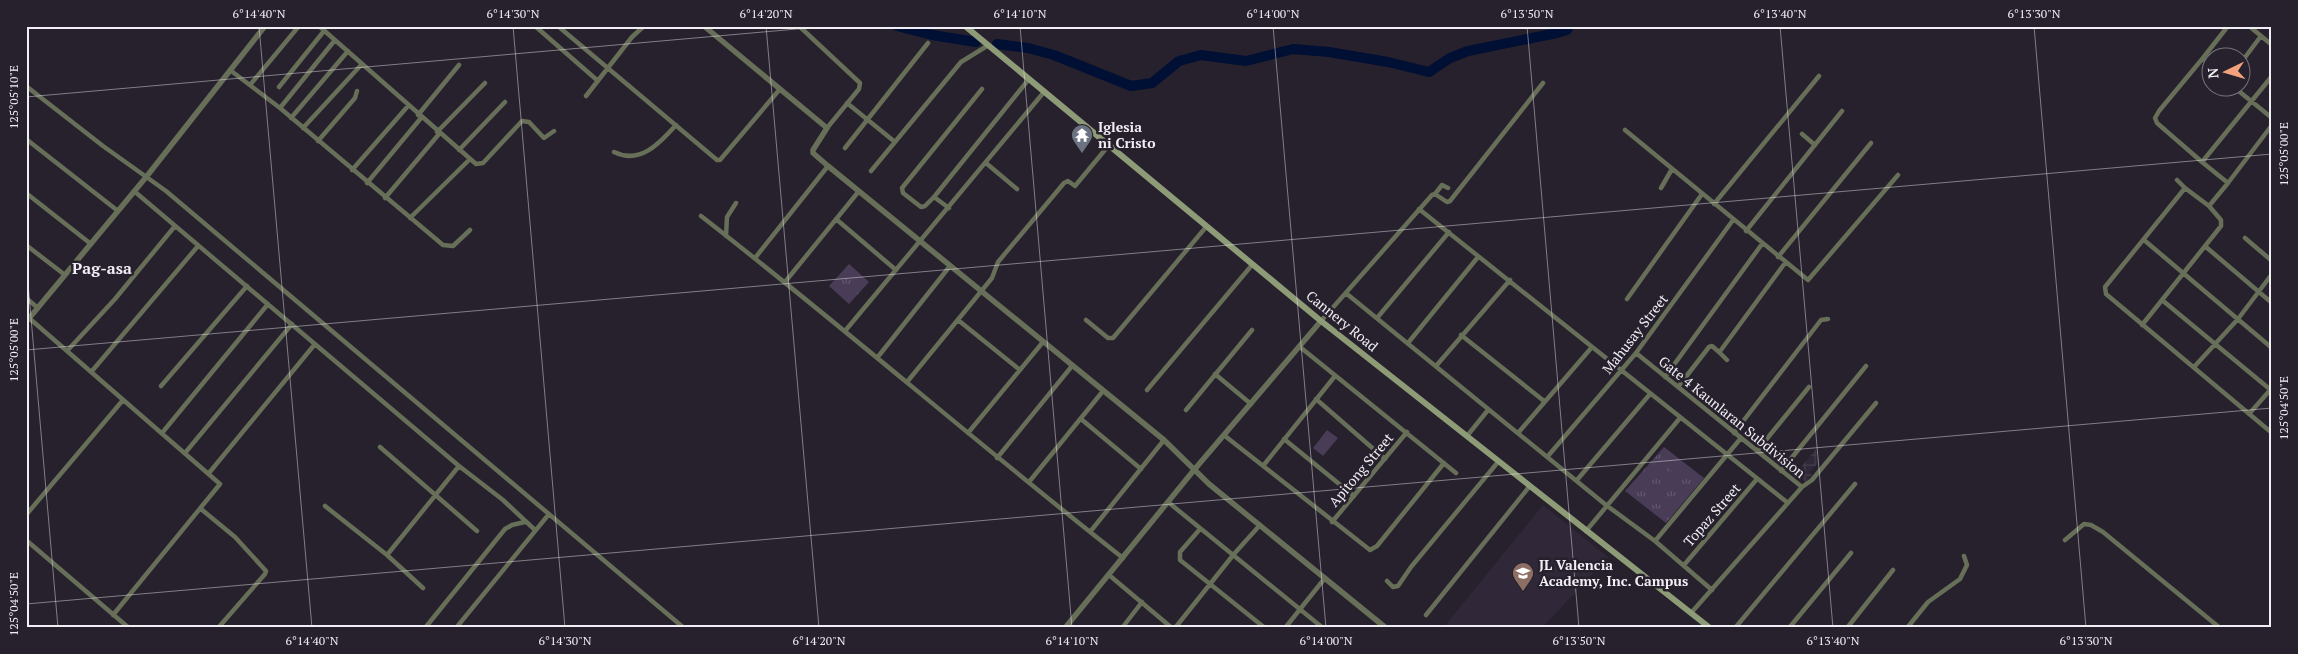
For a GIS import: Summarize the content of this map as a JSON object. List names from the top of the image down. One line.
{"streets":{"main road":["Cannery Road"],"street":["Mahusay Street","Gate 4 Kaunlaran Subdivision","Apitong Street","Topaz Street"]},"crossings":[["Cannery Road","Gate 4 Kaunlaran Subdivision"],["Mahusay Street","Gate 4 Kaunlaran Subdivision"]],"districts":["Pag-asa"],"places":{"temple":["Iglesia ni Cristo"],"school or university":["JL Valencia Academy, Inc. Campus"]},"north":"left","coordinates":["6°14'40\"N","6°14'30\"N","6°14'20\"N","6°14'10\"N","6°14'00\"N","6°13'50\"N","6°13'40\"N","6°13'30\"N","125°05'10\"E","125°05'00\"E","125°04'50\"E"]}
